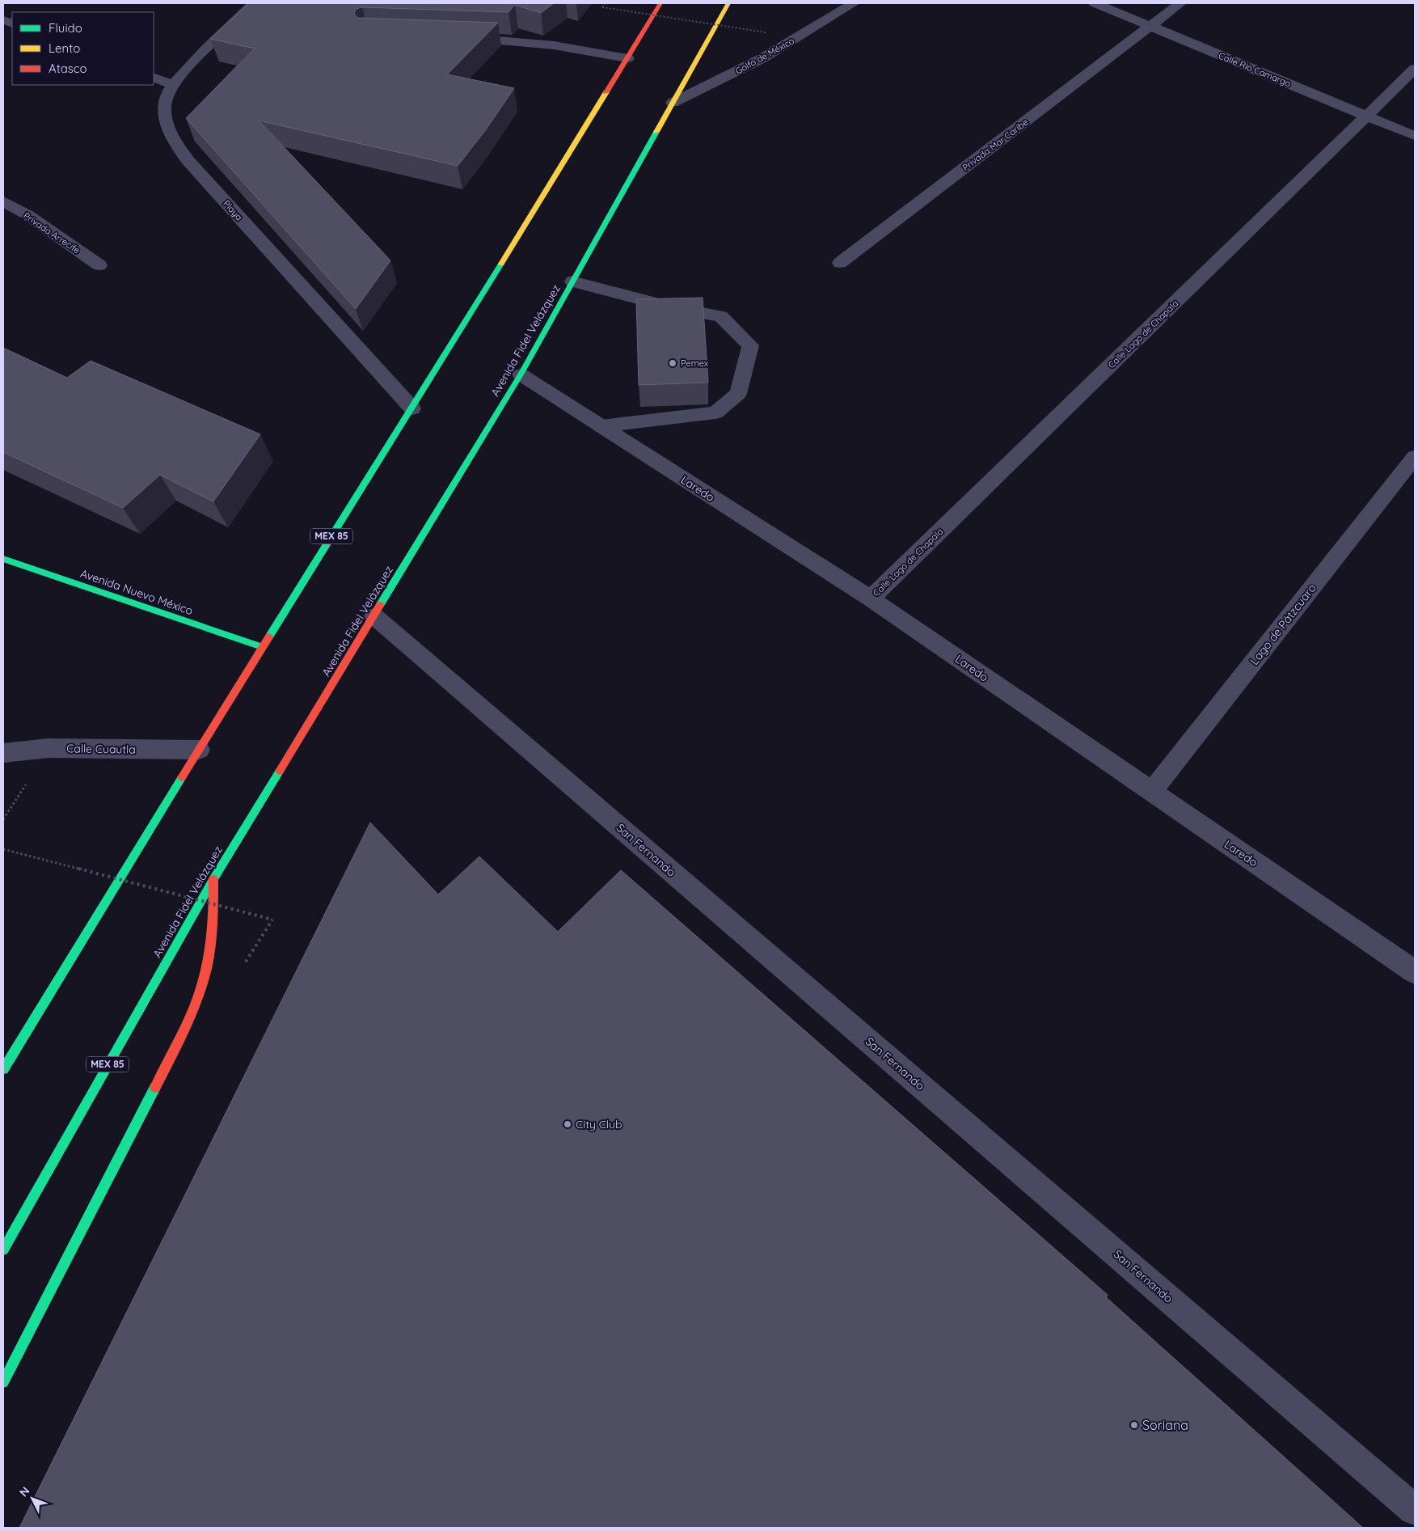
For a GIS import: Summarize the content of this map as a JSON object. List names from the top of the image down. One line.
{"streets":{"main road":["Avenida Fidel Velázquez","MEX 85","Avenida Nuevo México"],"street":["Golfo de México","Calle Río Camargo","Privada Mar Caribe","Playa","Privada Arrecife","Calle Lago de Chapala","Laredo","Lago de Pátzcuaro","Calle Cuautla","San Fernando"]},"crossings":[["Golfo de México","Avenida Fidel Velázquez"],["Calle Río Camargo","Privada Mar Caribe"],["Calle Río Camargo","Calle Lago de Chapala"],["Playa","MEX 85"],["Calle Lago de Chapala","Laredo"],["Avenida Fidel Velázquez","Laredo"],["Avenida Fidel Velázquez","San Fernando"],["Laredo","Lago de Pátzcuaro"],["MEX 85","Avenida Nuevo México"],["MEX 85","Calle Cuautla"]],"places":["Pemex","City Club","Soriana"],"legend":["Fluido","Lento","Atasco"],"north":"top left"}
